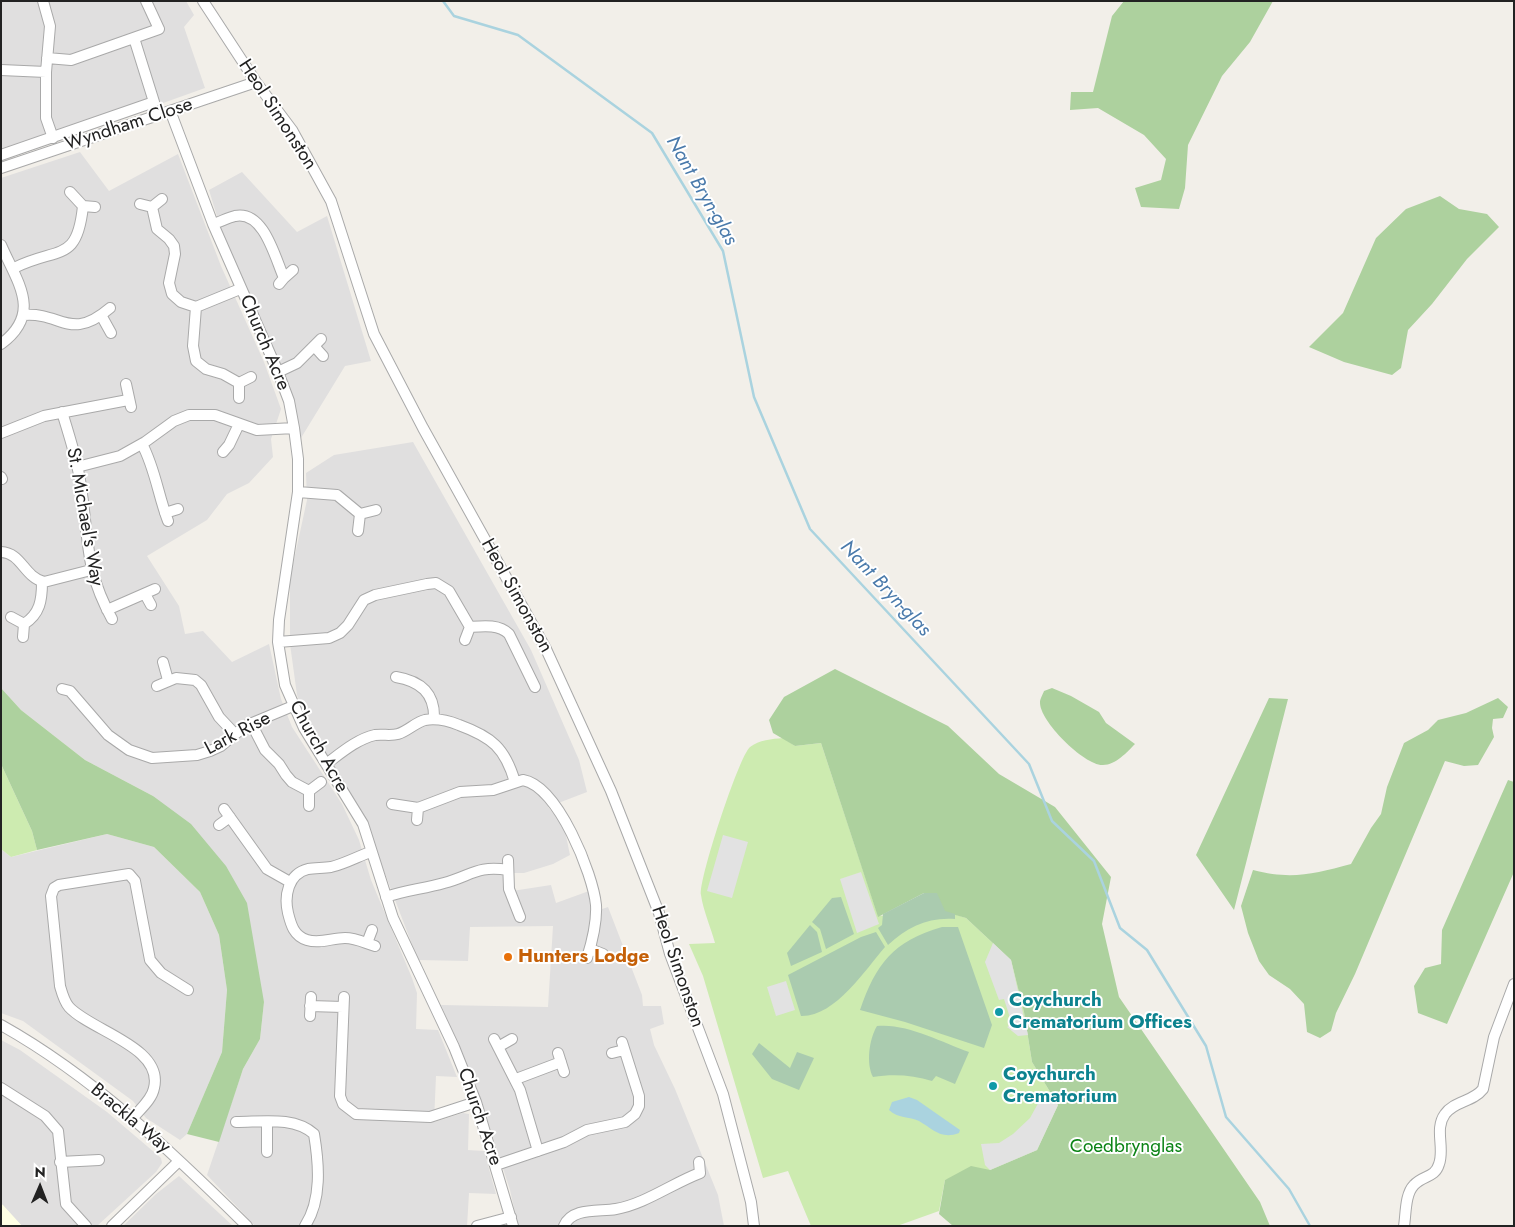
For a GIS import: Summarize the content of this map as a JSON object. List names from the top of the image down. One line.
{"streets":{"street":["Heol Simonston","Wyndham Close","Church Acre","St. Michael's Way","Lark Rise","Brackla Way"]},"crossings":[["Heol Simonston","Wyndham Close"],["Wyndham Close","Church Acre"],["Church Acre","Lark Rise"]],"water":["Nant Bryn-glas"],"parks":["Coedbrynglas"],"places":["Hunters Lodge","Coychurch Crematorium Offices","Coychurch Crematorium"],"north":"top"}
